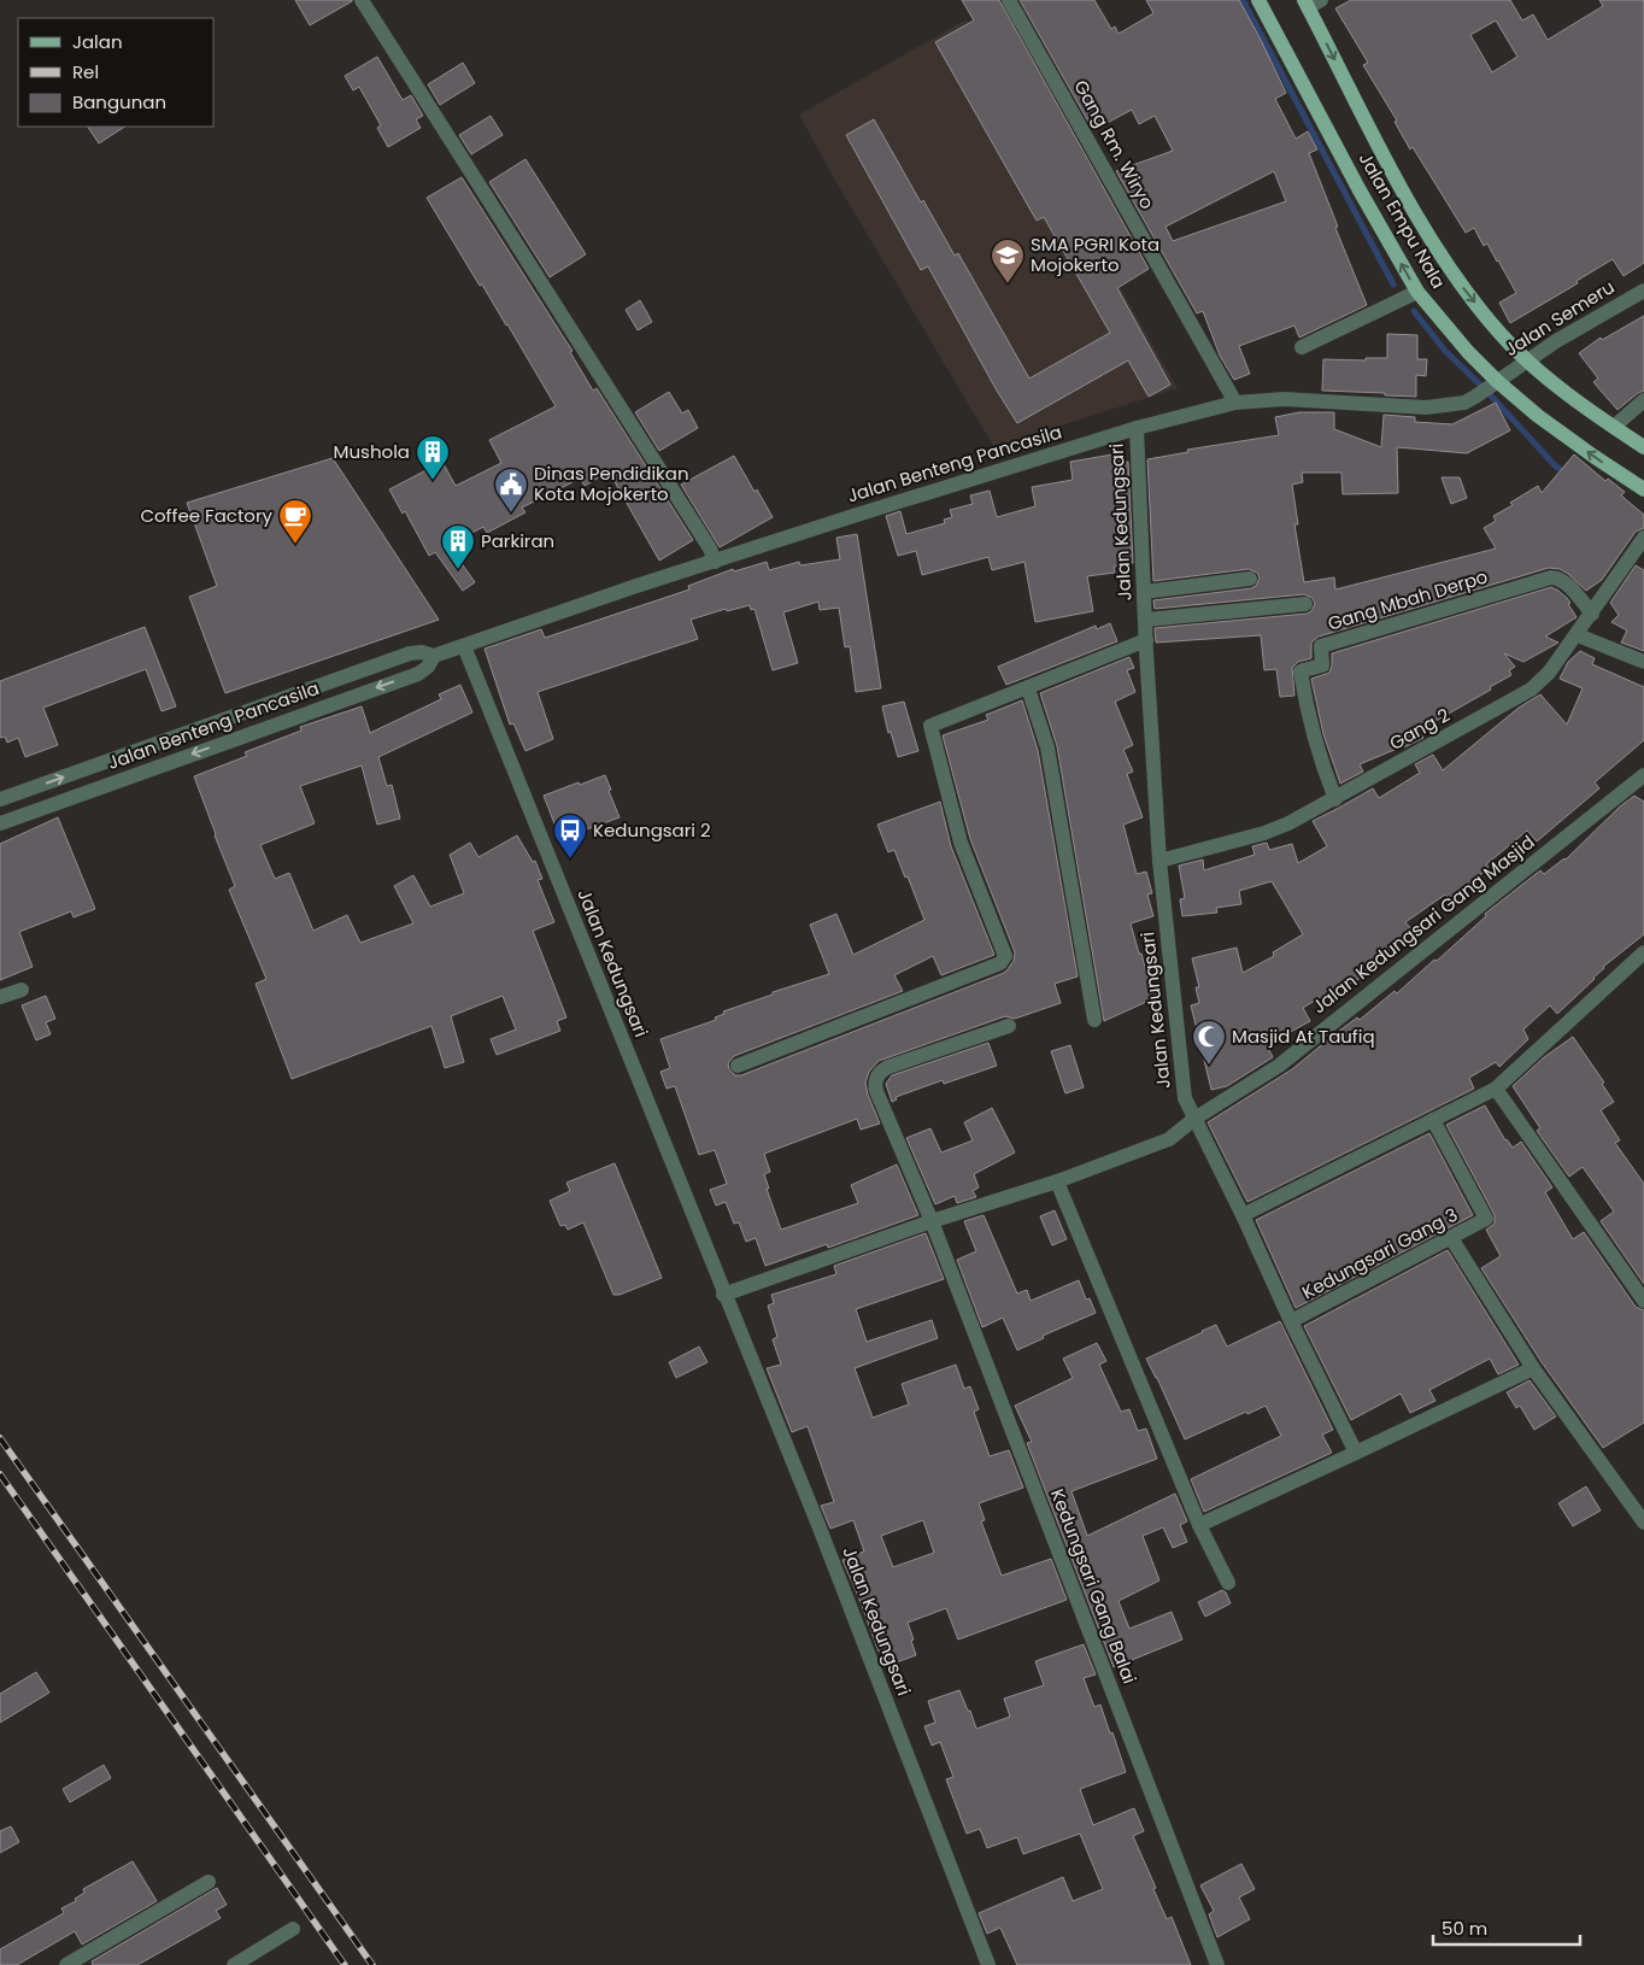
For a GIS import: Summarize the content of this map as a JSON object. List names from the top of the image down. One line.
{"streets":{"main road":["Jalan Empu Nala"],"street":["Gang Rm. Wiryo","Jalan Semeru","Jalan Benteng Pancasila","Jalan Kedungsari","Gang Mbah Derpo","Gang 2","Jalan Kedungsari Gang Masjid","Kedungsari Gang 3","Kedungsari Gang Balai"]},"crossings":[["Gang Rm. Wiryo","Jalan Benteng Pancasila"],["Jalan Empu Nala","Jalan Semeru"],["Jalan Empu Nala","Jalan Benteng Pancasila"],["Jalan Semeru","Jalan Benteng Pancasila"],["Jalan Benteng Pancasila","Jalan Kedungsari"],["Jalan Kedungsari","Gang 2"],["Jalan Kedungsari","Jalan Kedungsari Gang Masjid"],["Jalan Kedungsari","Kedungsari Gang 3"],["Gang Mbah Derpo","Gang 2"]],"places":{"school or university":["SMA PGRI Kota Mojokerto"],"building":["Mushola","Parkiran"],"public building":["Dinas Pendidikan Kota Mojokerto"],"cafe":["Coffee Factory"],"bus stop":["Kedungsari 2"],"mosque":["Masjid At Taufiq"]},"legend":["Jalan","Rel","Bangunan"],"scale_bar":"50 m"}
